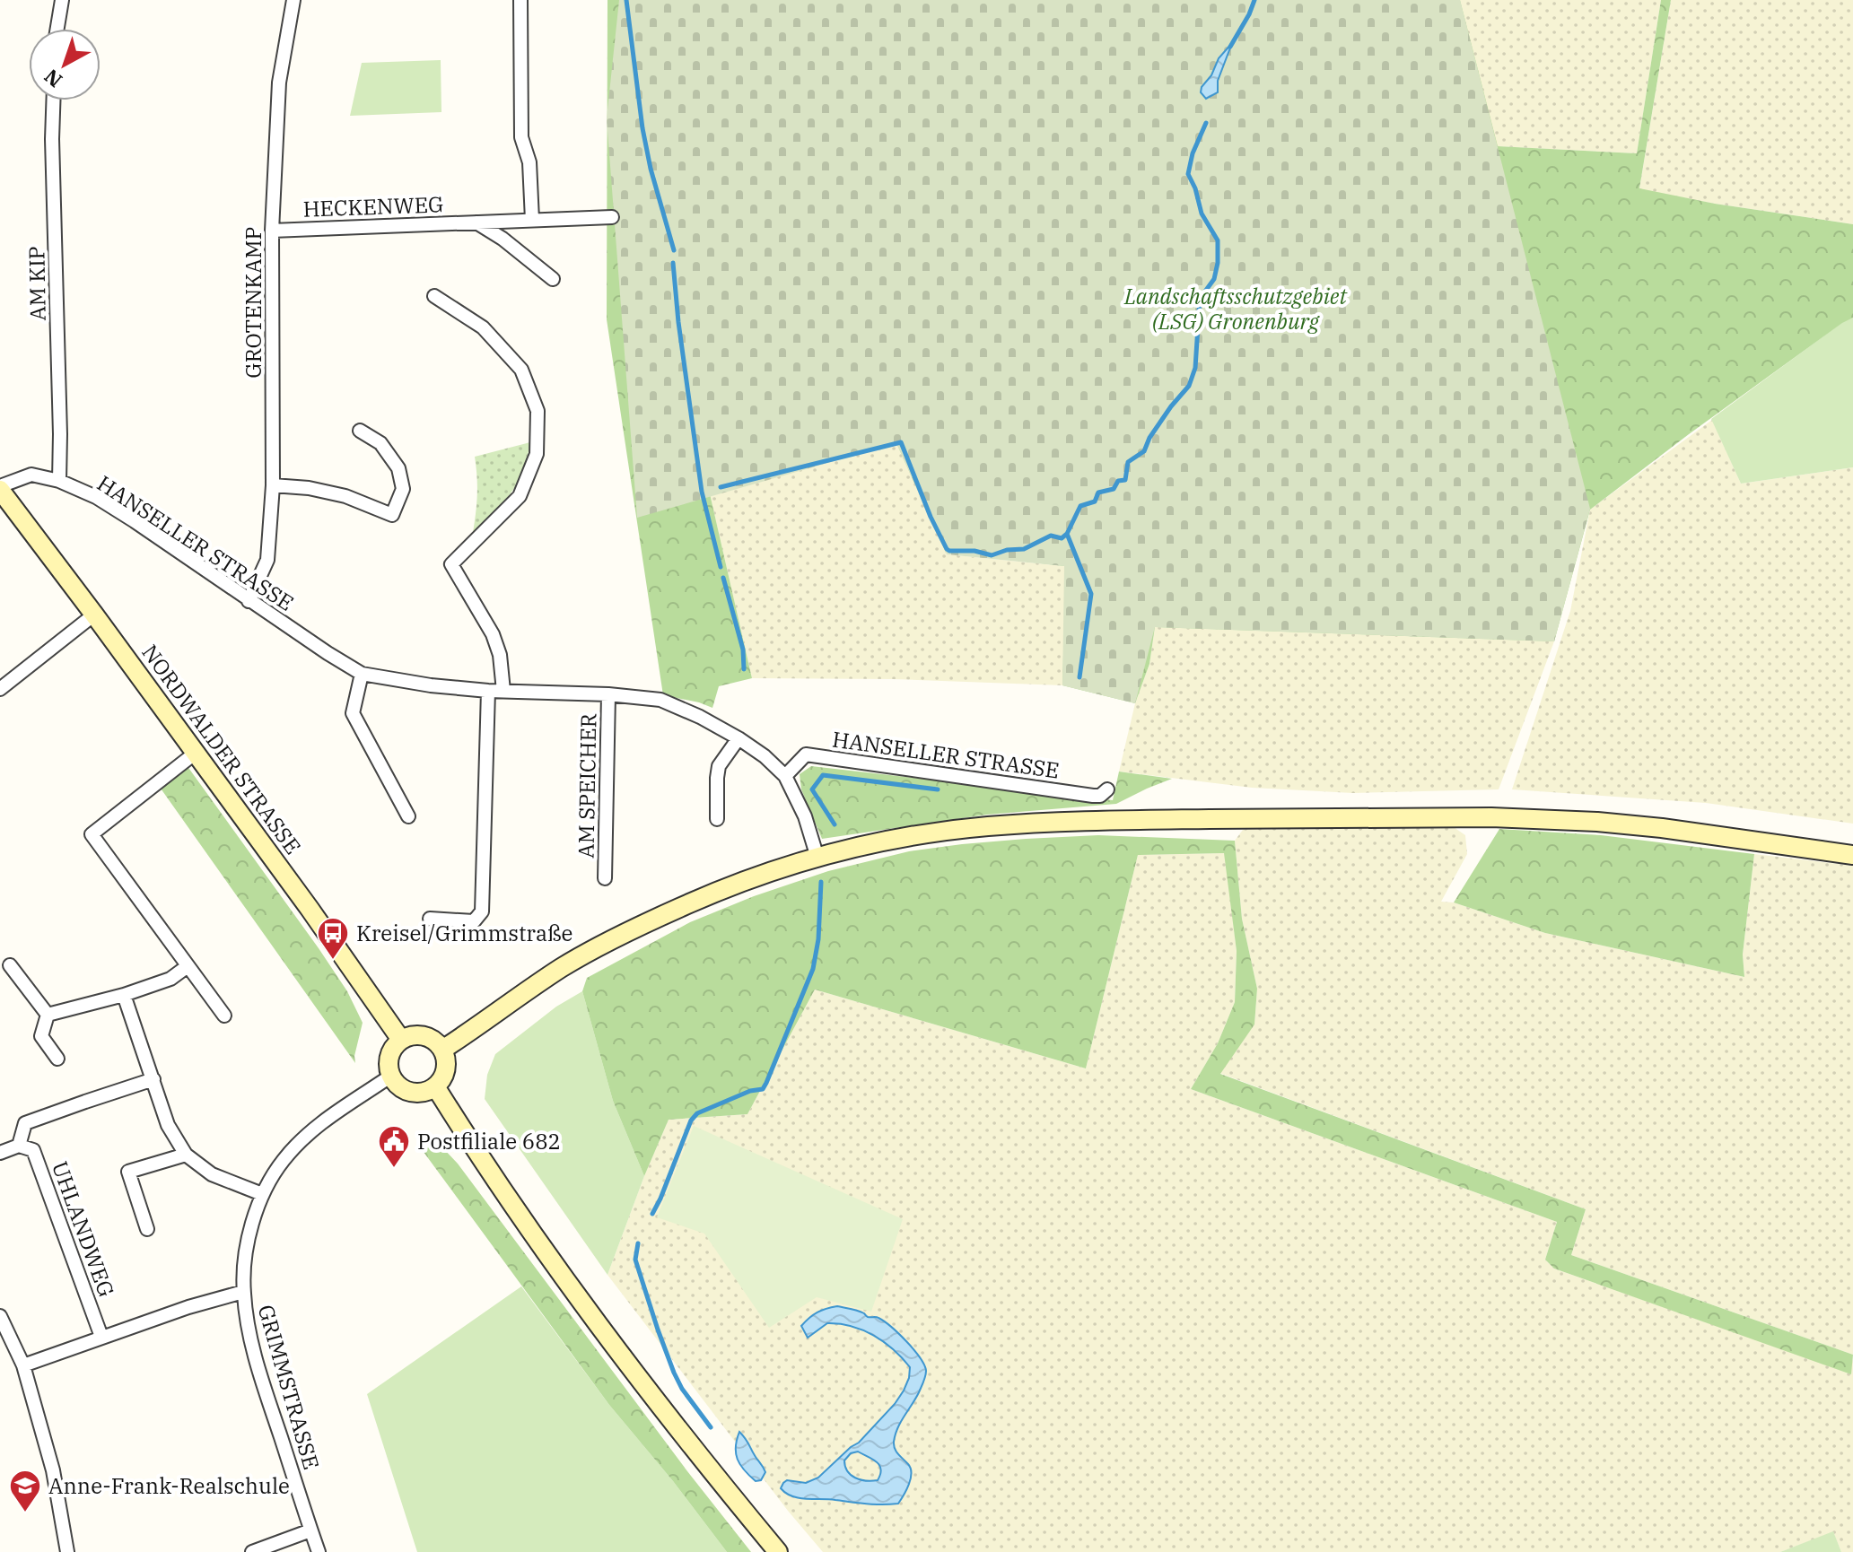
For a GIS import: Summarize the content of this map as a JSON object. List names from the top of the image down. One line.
{"streets":{"main road":["NORDWALDER STRASSE"],"street":["HECKENWEG","AM KIP","GROTENKAMP","HANSELLER STRASSE","AM SPEICHER","UHLANDWEG","GRIMMSTRASSE"]},"crossings":[["HECKENWEG","GROTENKAMP"],["AM KIP","HANSELLER STRASSE"],["GROTENKAMP","HANSELLER STRASSE"],["HANSELLER STRASSE","NORDWALDER STRASSE"],["HANSELLER STRASSE","AM SPEICHER"],["NORDWALDER STRASSE","GRIMMSTRASSE"]],"parks":["Landschaftsschutzgebiet (LSG) Gronenburg"],"places":{"bus stop":["Kreisel/Grimmstraße"],"public building":["Postfiliale 682"],"school or university":["Anne-Frank-Realschule"]},"north":"bottom left"}
